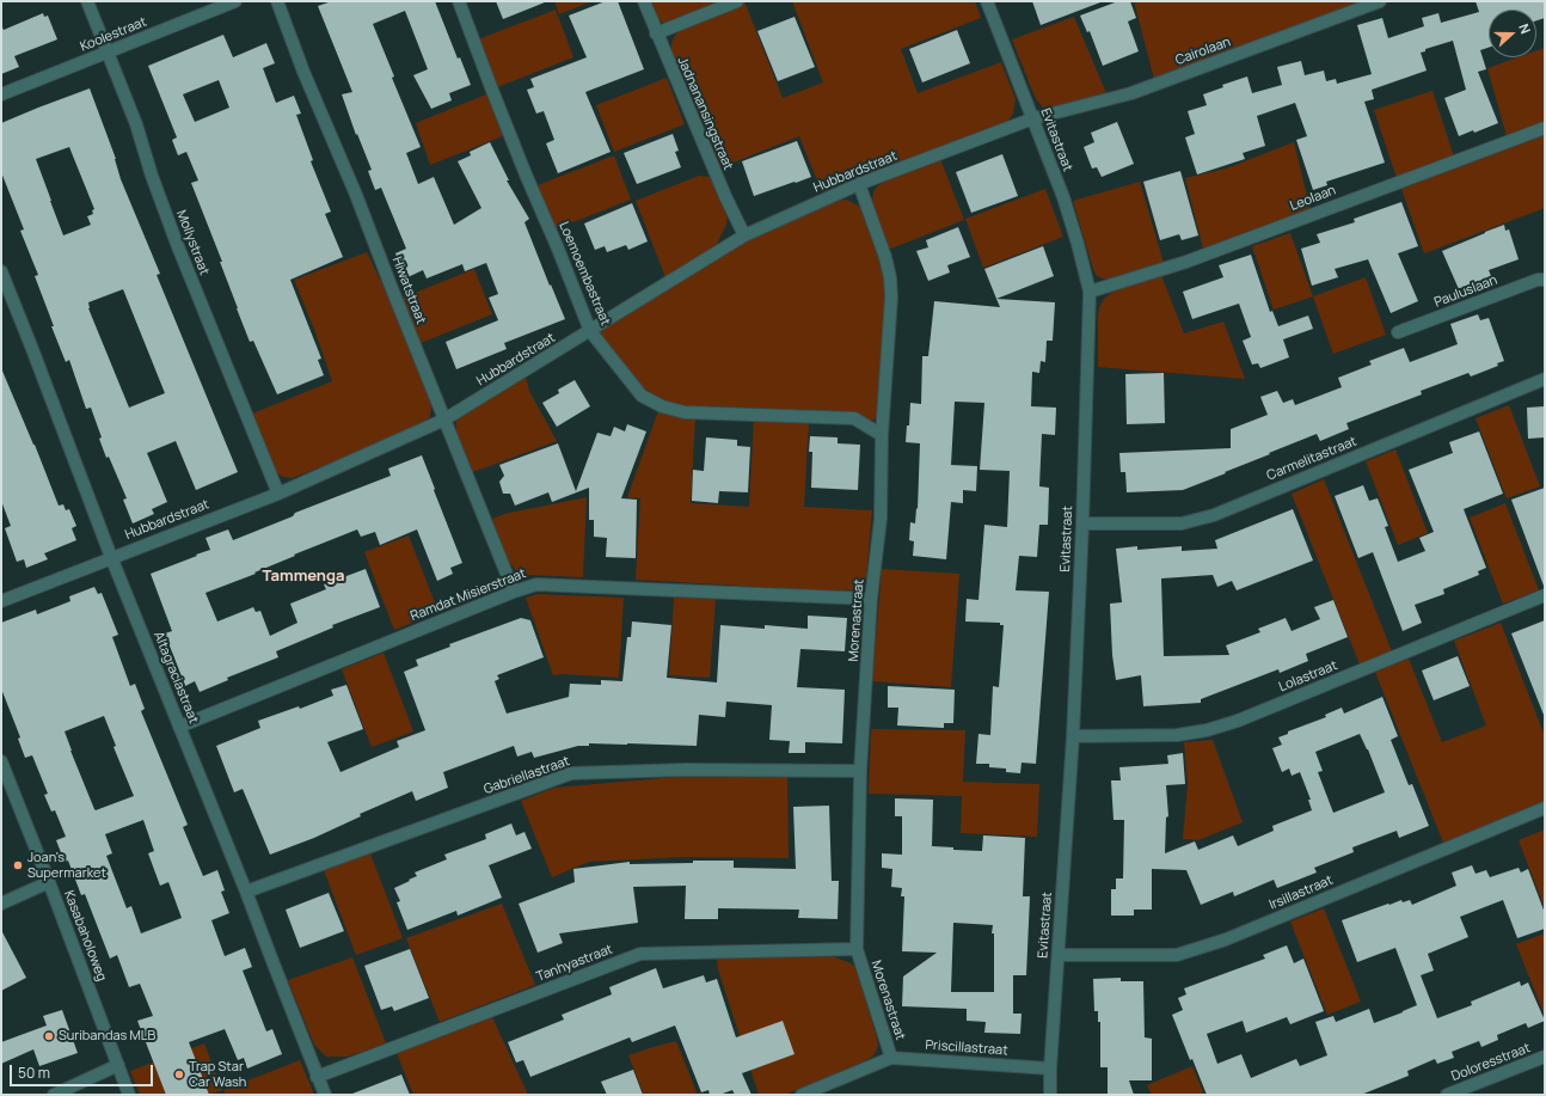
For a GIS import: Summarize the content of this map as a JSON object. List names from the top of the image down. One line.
{"streets":{"street":["Koolestraat","Cairolaan","Jadnanansingstraat","Evitastraat","Hubbardstraat","Leolaan","Mollystraat","Loemoembastraat","Hiwatstraat","Pauluslaan","Carmelitastraat","Ramdat Misierstraat","Morenastraat","Lolastraat","Altagraciastraat","Gabriellastraat","Irsillastraat","Kasabaholoweg","Tanhyastraat","Priscillastraat","Doloresstraat"]},"crossings":[["Koolestraat","Mollystraat"],["Cairolaan","Evitastraat"],["Cairolaan","Hubbardstraat"],["Jadnanansingstraat","Hubbardstraat"],["Evitastraat","Hubbardstraat"],["Evitastraat","Leolaan"],["Evitastraat","Carmelitastraat"],["Evitastraat","Lolastraat"],["Evitastraat","Irsillastraat"],["Evitastraat","Priscillastraat"],["Hubbardstraat","Mollystraat"],["Hubbardstraat","Loemoembastraat"],["Hubbardstraat","Hiwatstraat"],["Hubbardstraat","Morenastraat"],["Hubbardstraat","Altagraciastraat"],["Loemoembastraat","Morenastraat"],["Hiwatstraat","Ramdat Misierstraat"],["Ramdat Misierstraat","Morenastraat"],["Ramdat Misierstraat","Altagraciastraat"],["Morenastraat","Gabriellastraat"],["Morenastraat","Tanhyastraat"],["Morenastraat","Priscillastraat"],["Altagraciastraat","Gabriellastraat"],["Altagraciastraat","Tanhyastraat"]],"districts":["Tammenga"],"places":["Joan's Supermarket","Suribandas MLB","Trap Star Car Wash"],"scale_bar":"50 m","north":"right"}
